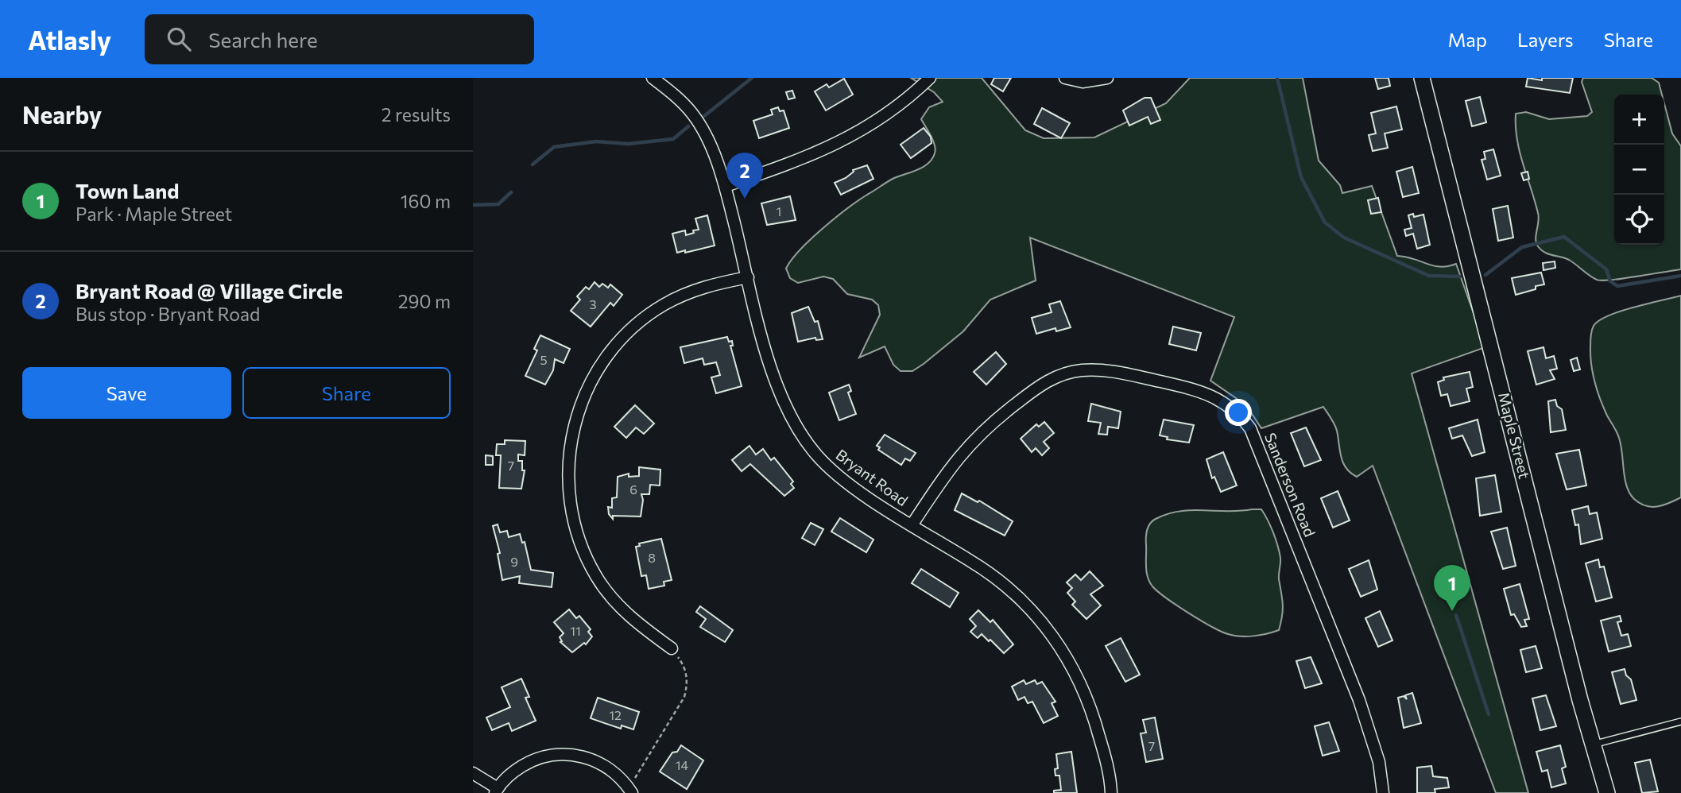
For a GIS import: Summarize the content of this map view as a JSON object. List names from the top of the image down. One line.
{"streets":{"main road":["Maple Street"],"street":["Bryant Road","Sanderson Road"]},"crossings":[["Bryant Road","Sanderson Road"]],"house_numbers":["1","3","5","7","6","8","9","11","12","7","14"],"page":{"header":"Atlasly","search":"Search here","nav":["Map","Layers","Share"],"heading":["Nearby","2 results"],"map_buttons":["+","−"],"list":[{"mark":"1","name":"Town Land","note":"Park · Maple Street","value":"160 m"},{"mark":"2","name":"Bryant Road @ Village Circle","note":"Bus stop · Bryant Road","value":"290 m"}],"pins":["2","1"],"buttons":["Save","Share"]}}
